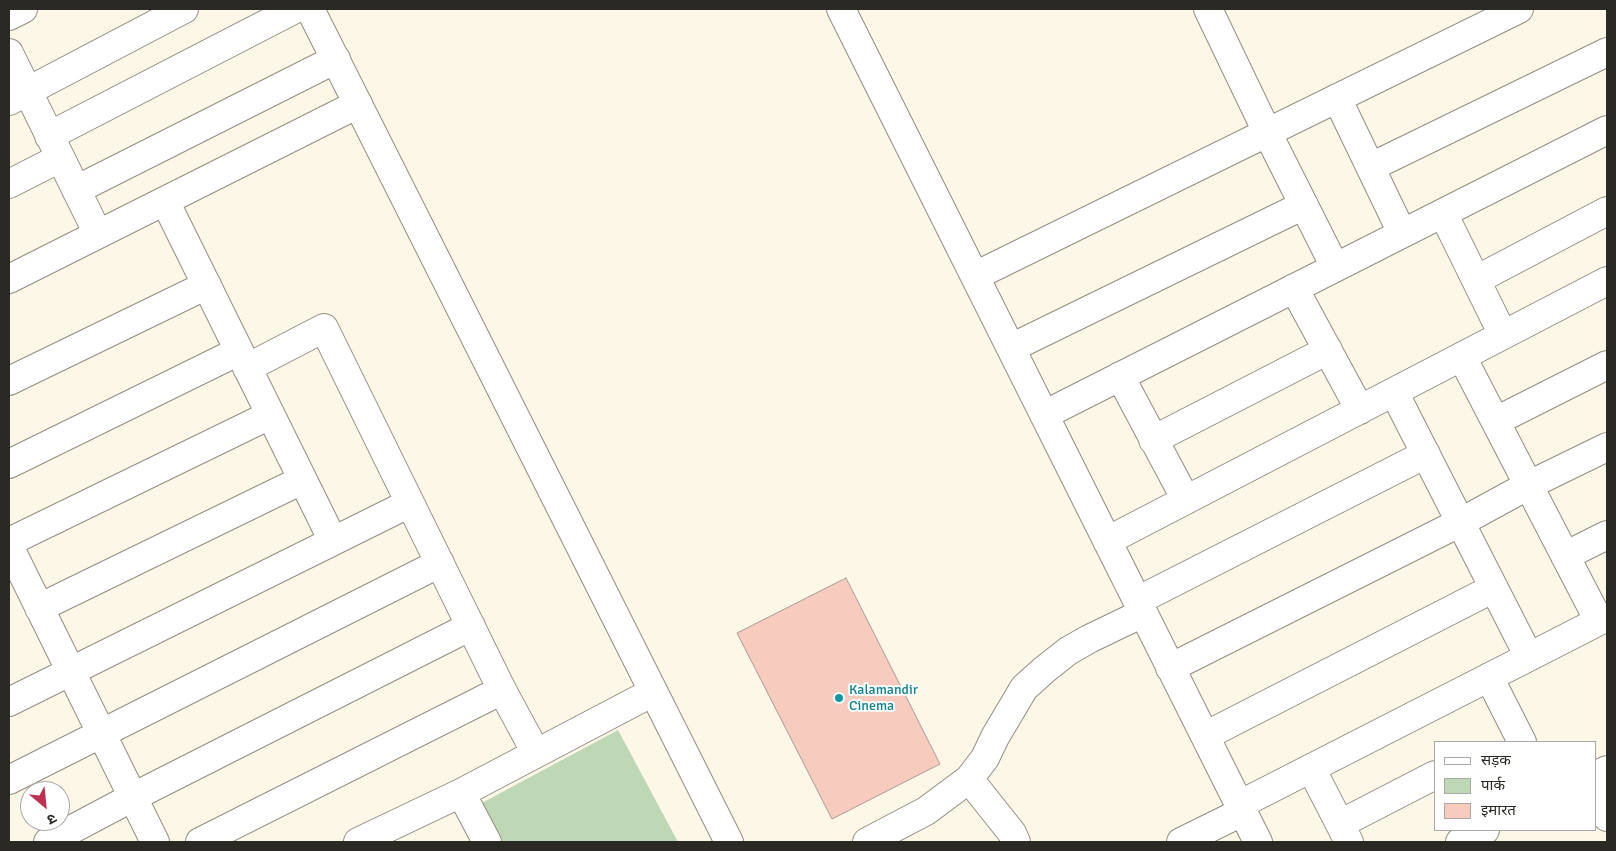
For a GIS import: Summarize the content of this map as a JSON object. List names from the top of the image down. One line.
{"places":["Kalamandir Cinema"],"legend":["सड़क","पार्क","इमारत"],"north":"bottom right"}
